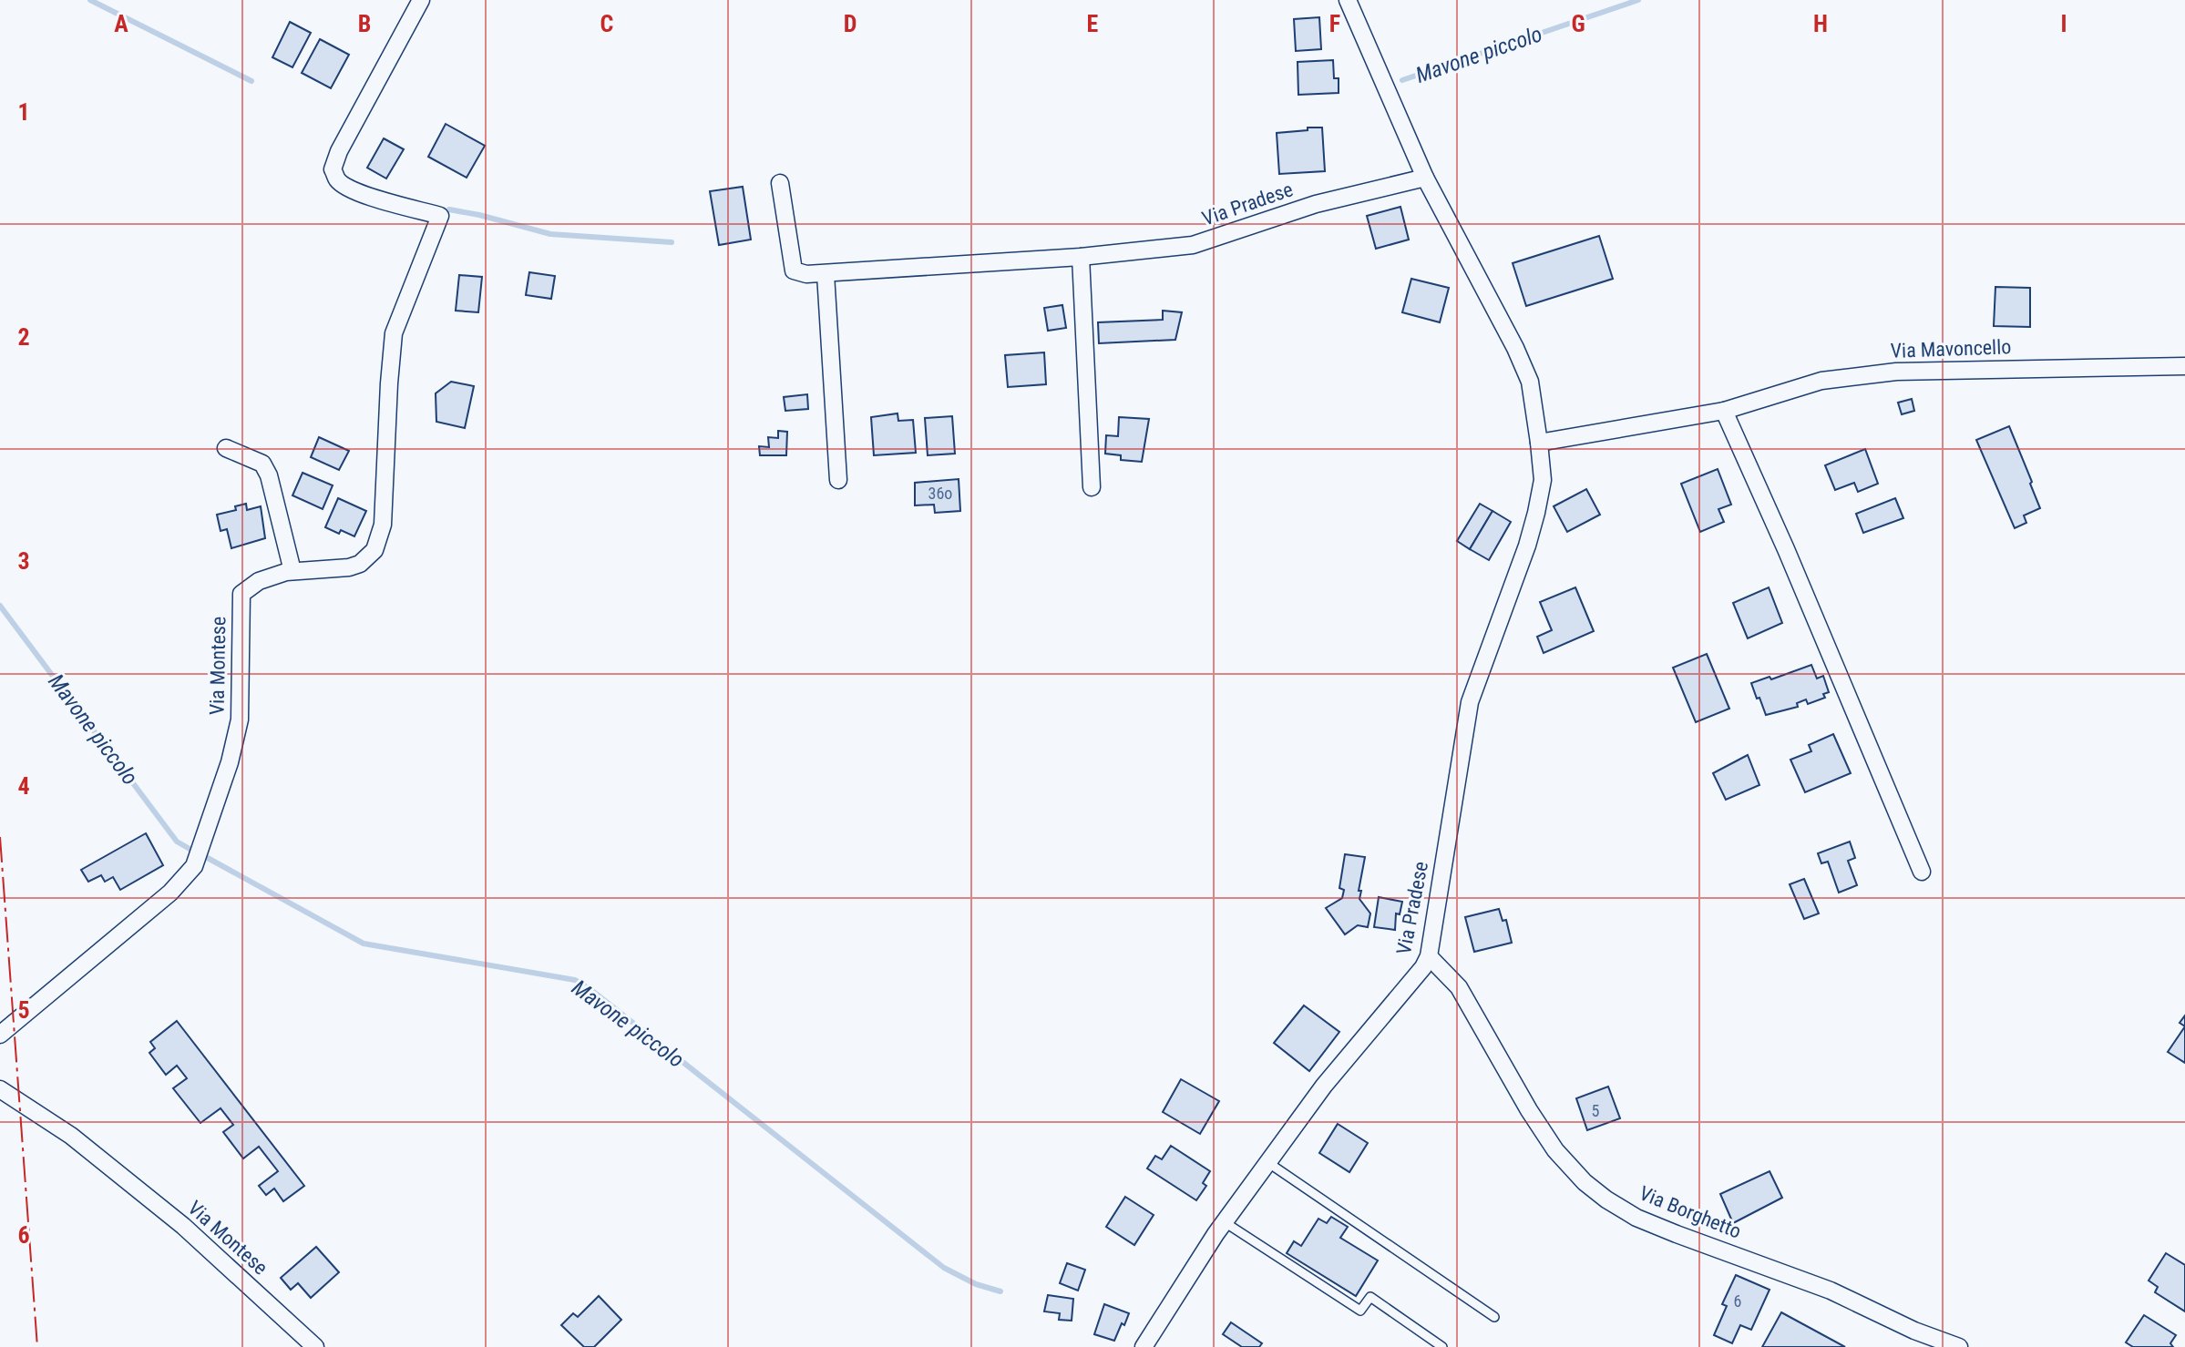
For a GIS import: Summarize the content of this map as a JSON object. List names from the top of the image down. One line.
{"streets":{"street":["Via Pradese","Via Mavoncello","Via Montese","Via Borghetto"]},"crossings":[["Via Pradese","Via Borghetto"]],"water":["Mavone piccolo"],"house_numbers":["36o","5","6"],"grid":{"columns":["A","B","C","D","E","F","G","H","I"],"rows":["1","2","3","4","5","6"]}}
